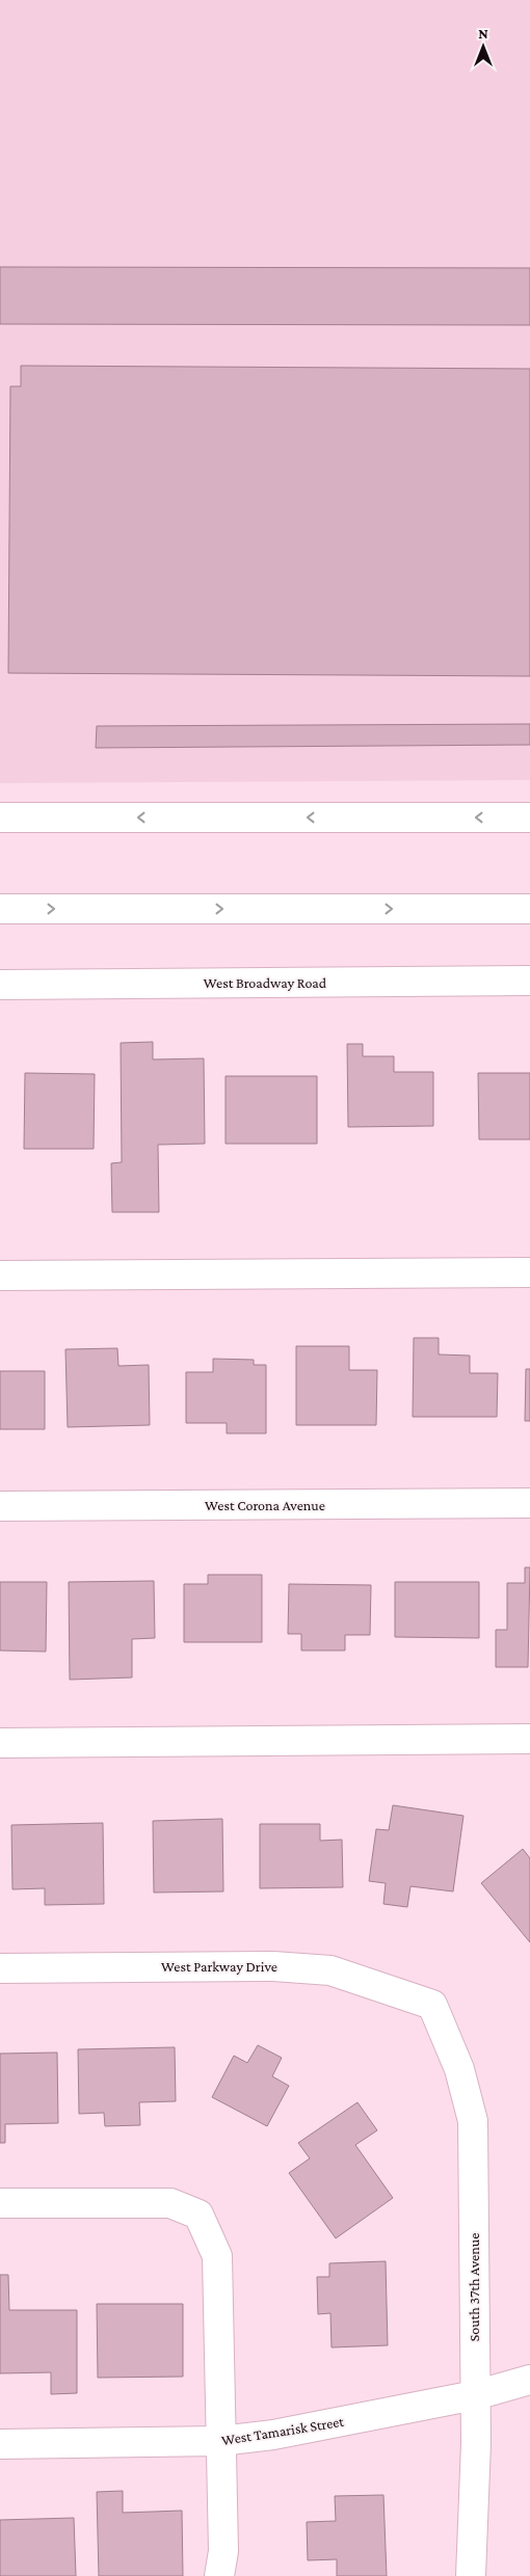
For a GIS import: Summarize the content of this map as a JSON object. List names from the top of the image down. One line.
{"streets":{"street":["West Broadway Road","West Corona Avenue","West Parkway Drive","South 37th Avenue","West Tamarisk Street"]},"crossings":[["West Parkway Drive","South 37th Avenue"],["South 37th Avenue","West Tamarisk Street"]],"north":"top"}
